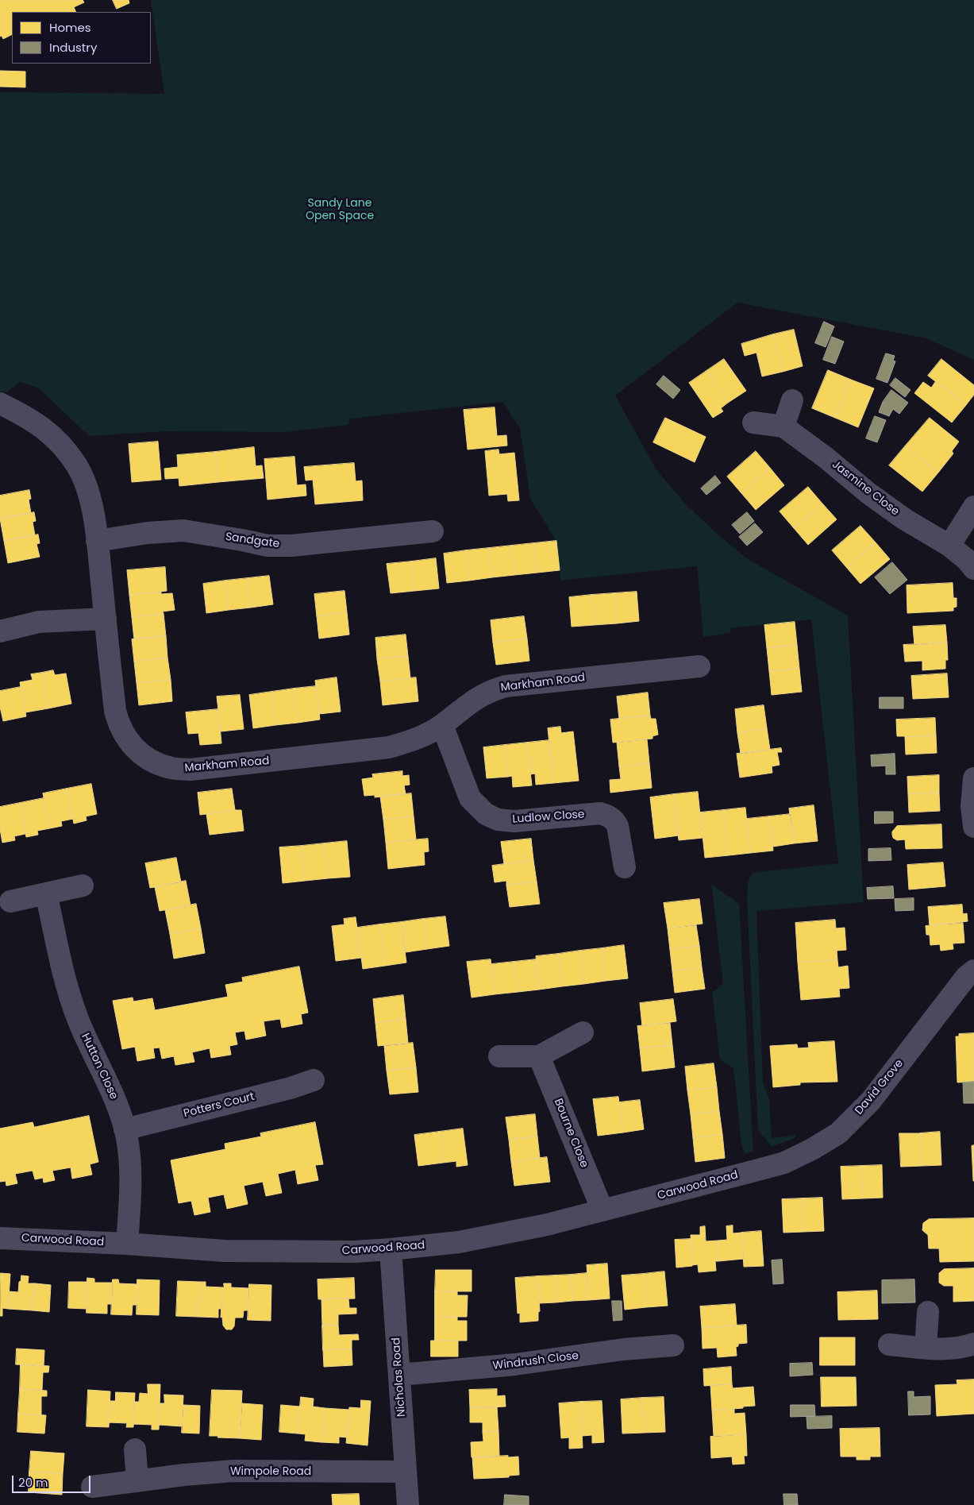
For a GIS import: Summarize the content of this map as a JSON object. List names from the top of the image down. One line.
{"streets":{"street":["Jasmine Close","Sandgate","Markham Road","Ludlow Close","Hutton Close","David Grove","Potters Court","Bourne Close","Carwood Road","Windrush Close","Nicholas Road","Wimpole Road"]},"crossings":[["Sandgate","Markham Road"],["Markham Road","Ludlow Close"],["Hutton Close","Potters Court"],["Hutton Close","Carwood Road"],["David Grove","Carwood Road"],["Bourne Close","Carwood Road"],["Carwood Road","Nicholas Road"],["Windrush Close","Nicholas Road"],["Nicholas Road","Wimpole Road"]],"parks":["Sandy Lane Open Space"],"legend":["Homes","Industry"],"scale_bar":"20 m"}
